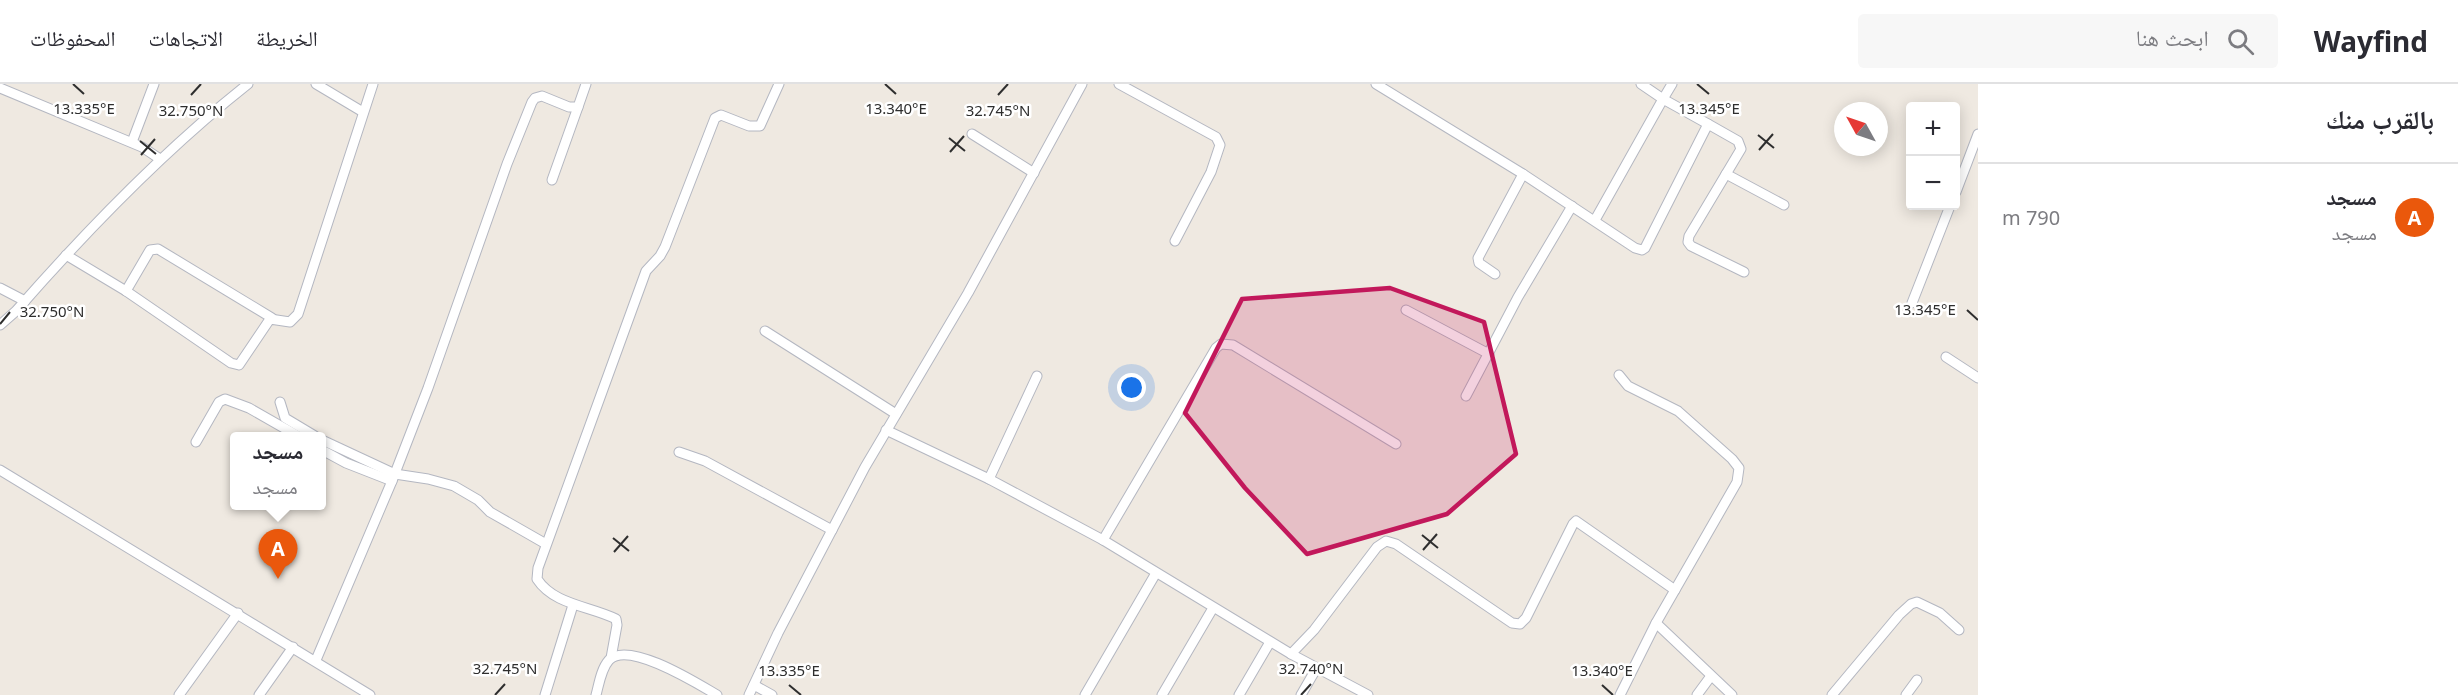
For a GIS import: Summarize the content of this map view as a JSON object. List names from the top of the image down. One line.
{"north":"top left","page":{"header":"Wayfind","search":"ابحث هنا","nav":["الخريطة","الاتجاهات","المحفوظات"],"heading":"بالقرب منك","map_buttons":["+","−"],"list":[{"mark":"A","name":"مسجد","note":"مسجد","value":"790 m"}],"popup":["مسجد","مسجد"],"pins":"A"},"coordinates":["13.340°E","13.345°E","13.335°E","32.750°N","32.745°N","32.740°N"]}
